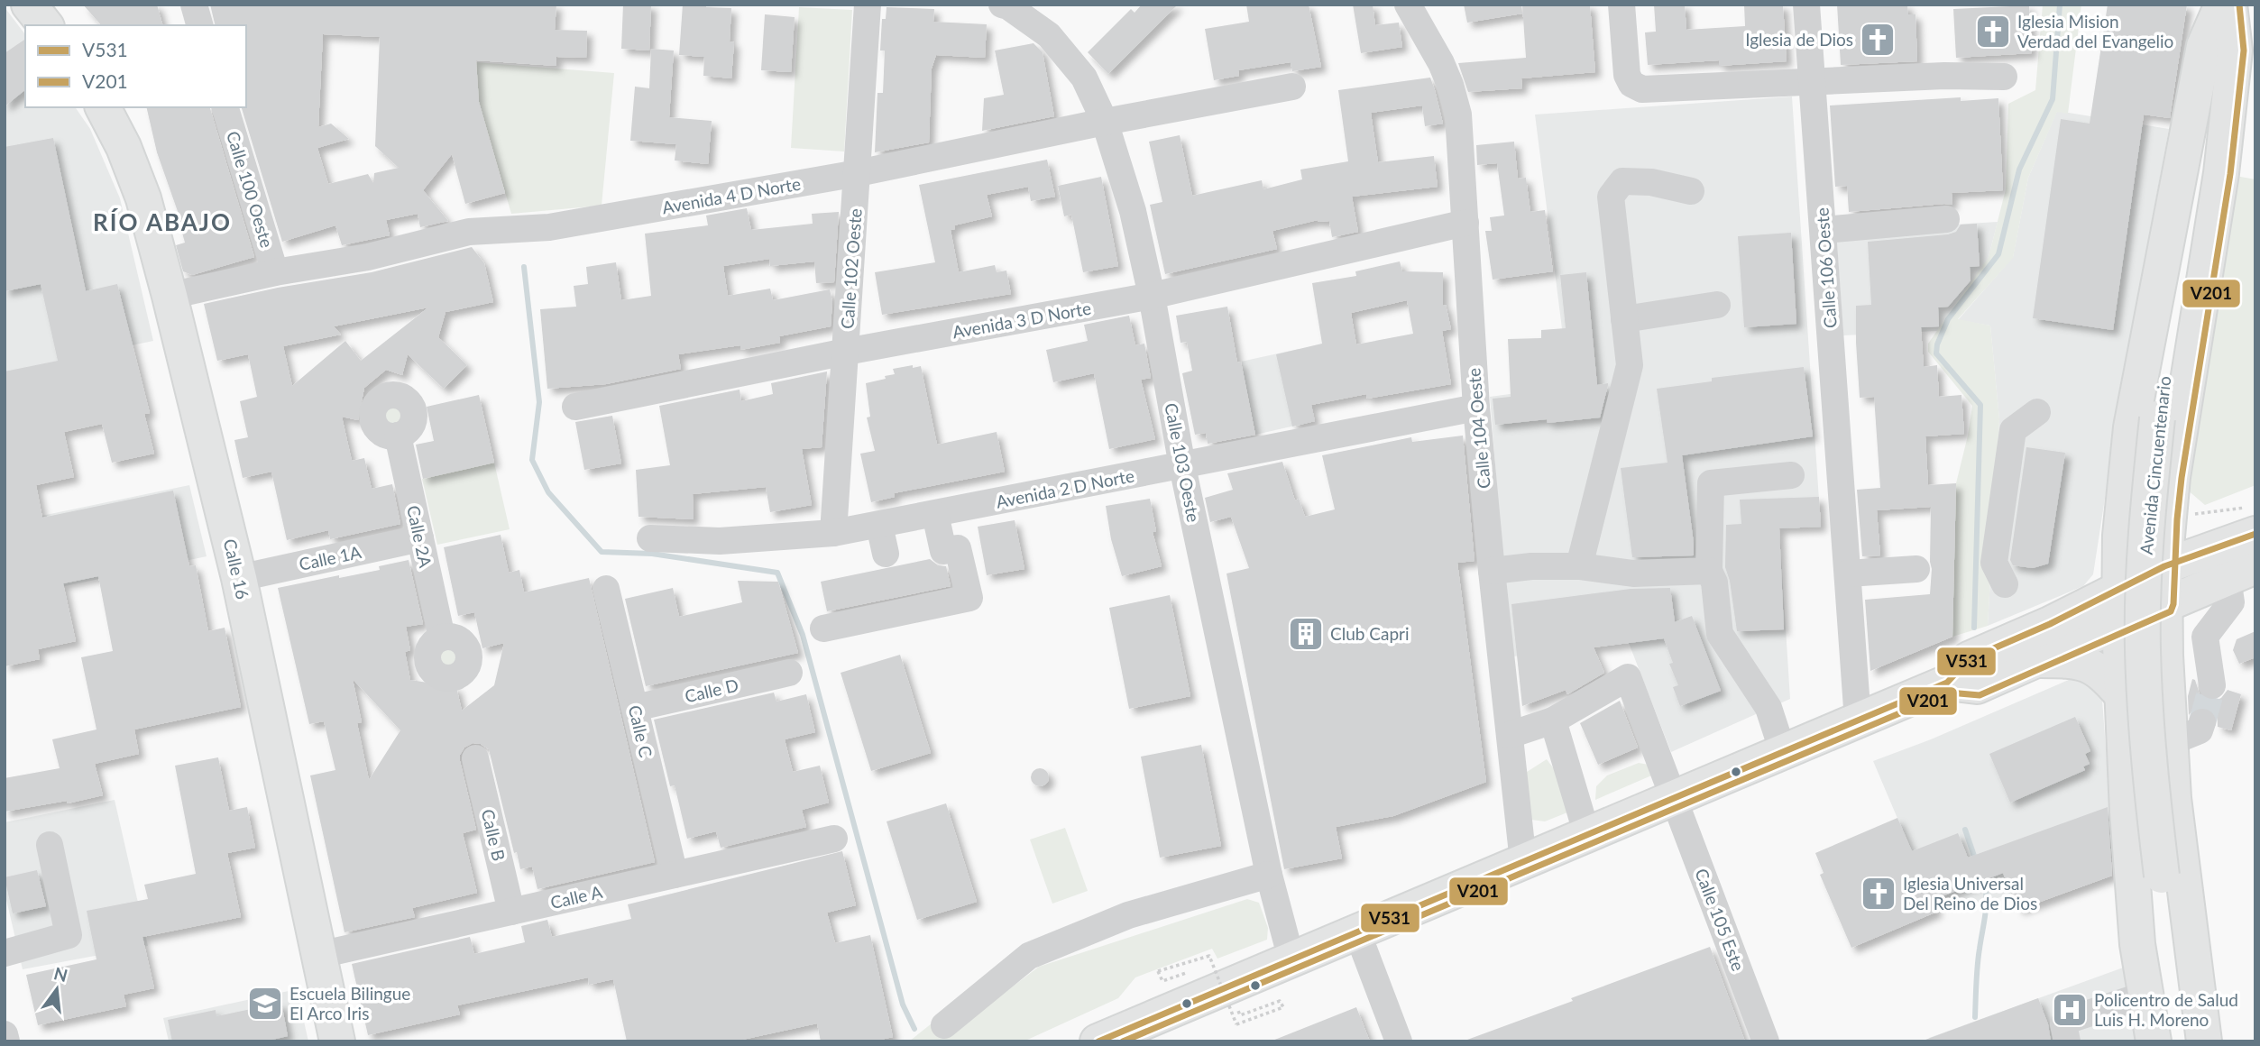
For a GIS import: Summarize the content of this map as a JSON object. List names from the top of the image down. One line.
{"streets":{"main road":["Avenida Cincuentenario","Calle 16"],"street":["Calle 100 Oeste","Avenida 4 D Norte","Calle 106 Oeste","Calle 102 Oeste","Avenida 3 D Norte","Calle 104 Oeste","Calle 103 Oeste","Avenida 2 D Norte","Calle 2A","Calle 1A","Calle D","Calle C","Calle B","Calle A","Calle 105 Este"]},"crossings":[["Calle 100 Oeste","Avenida 4 D Norte"],["Avenida 4 D Norte","Calle 102 Oeste"],["Avenida 4 D Norte","Calle 103 Oeste"],["Avenida 4 D Norte","Calle 16"],["Calle 102 Oeste","Avenida 3 D Norte"],["Calle 102 Oeste","Avenida 2 D Norte"],["Avenida 3 D Norte","Calle 104 Oeste"],["Avenida 3 D Norte","Calle 103 Oeste"],["Calle 104 Oeste","Avenida 2 D Norte"],["Calle 103 Oeste","Avenida 2 D Norte"],["Calle 2A","Calle 1A"],["Calle 1A","Calle 16"],["Calle 16","Calle A"],["Calle D","Calle C"],["Calle C","Calle A"],["Calle B","Calle A"]],"districts":["RÍO ABAJO"],"places":{"church":["Iglesia Mision Verdad del Evangelio","Iglesia de Dios","Iglesia Universal Del Reino de Dios"],"building":["Club Capri"],"school or university":["Escuela Bilingue El Arco Iris"],"hospital":["Policentro de Salud Luis H. Moreno"]},"lines":["transit line V201","transit line V531"],"legend":["V531","V201"],"north":"top"}
